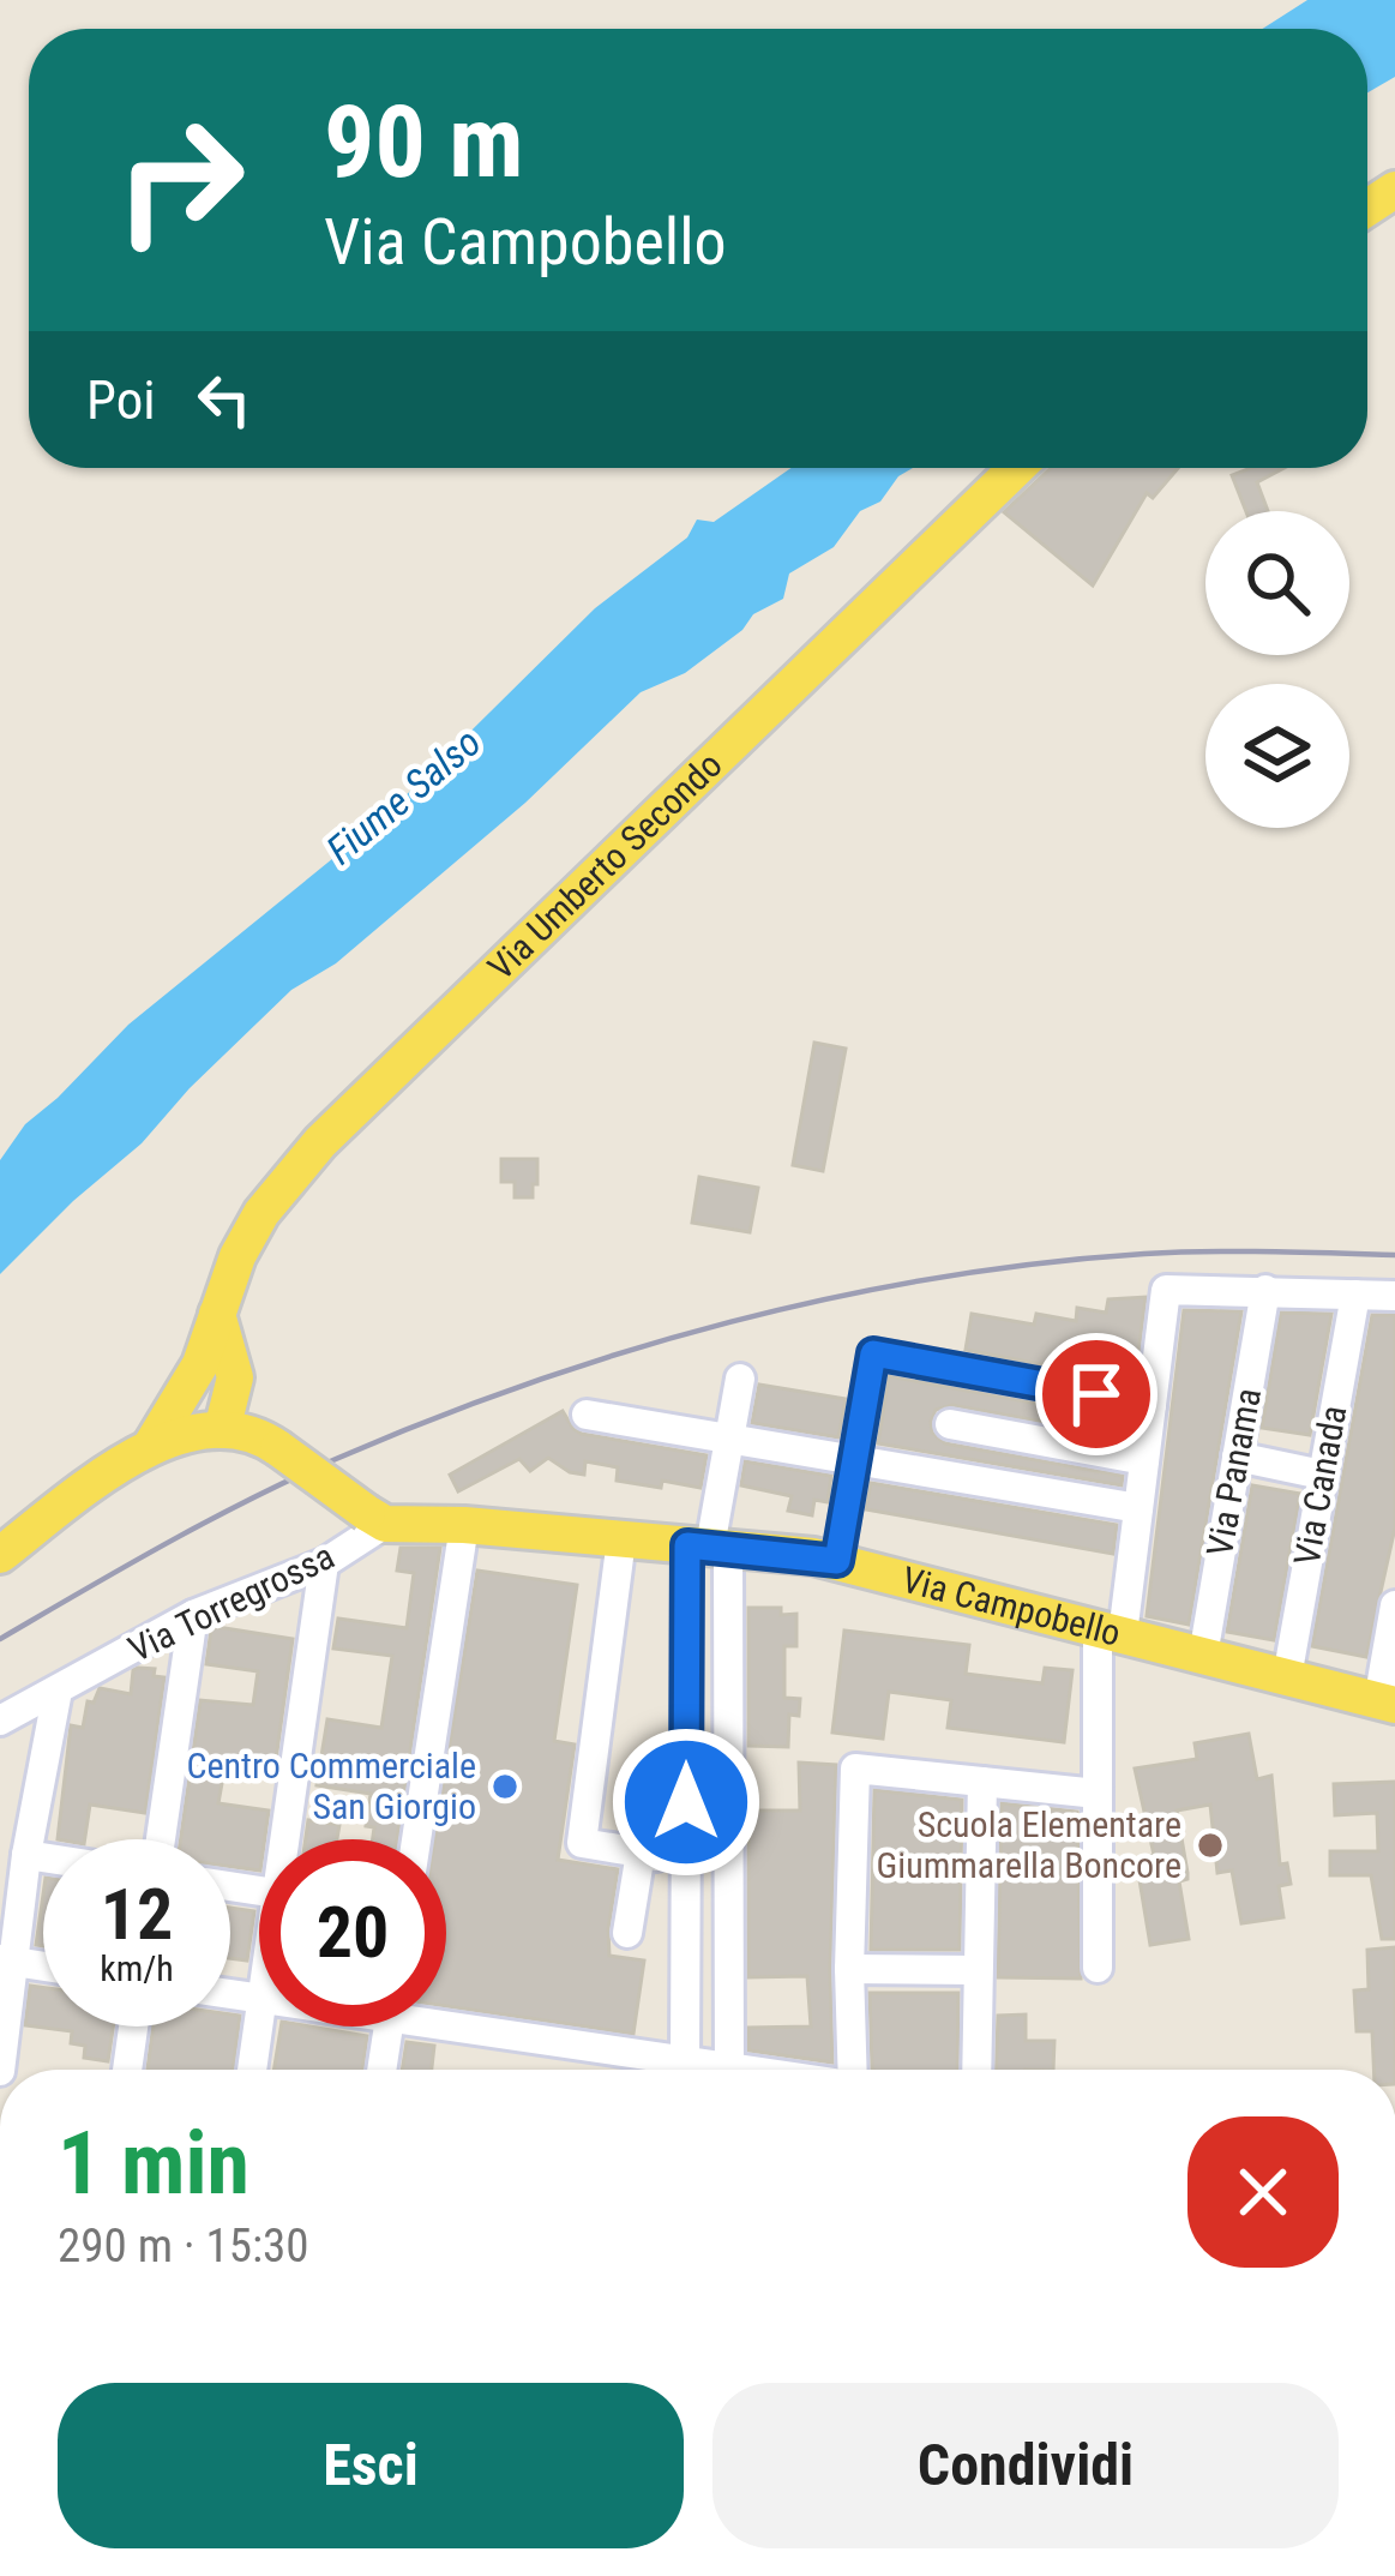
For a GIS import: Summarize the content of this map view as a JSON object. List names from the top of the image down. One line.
{"streets":{"main road":["Via Umberto Secondo","Via Campobello"],"street":["Via Panama","Via Canada","Via Torregrossa"]},"crossings":[["Via Panama","Via Campobello"],["Via Canada","Via Campobello"],["Via Torregrossa","Via Campobello"]],"water":["Fiume Salso"],"places":["Centro Commerciale San Giorgio","Scuola Elementare Giummarella Boncore"],"page":{"turn":["90 m","Via Campobello"],"then":"Poi","speed":"12 km/h","limit":"20","heading":["1 min","290 m · 15:30"],"buttons":["Esci","Condividi"]}}
